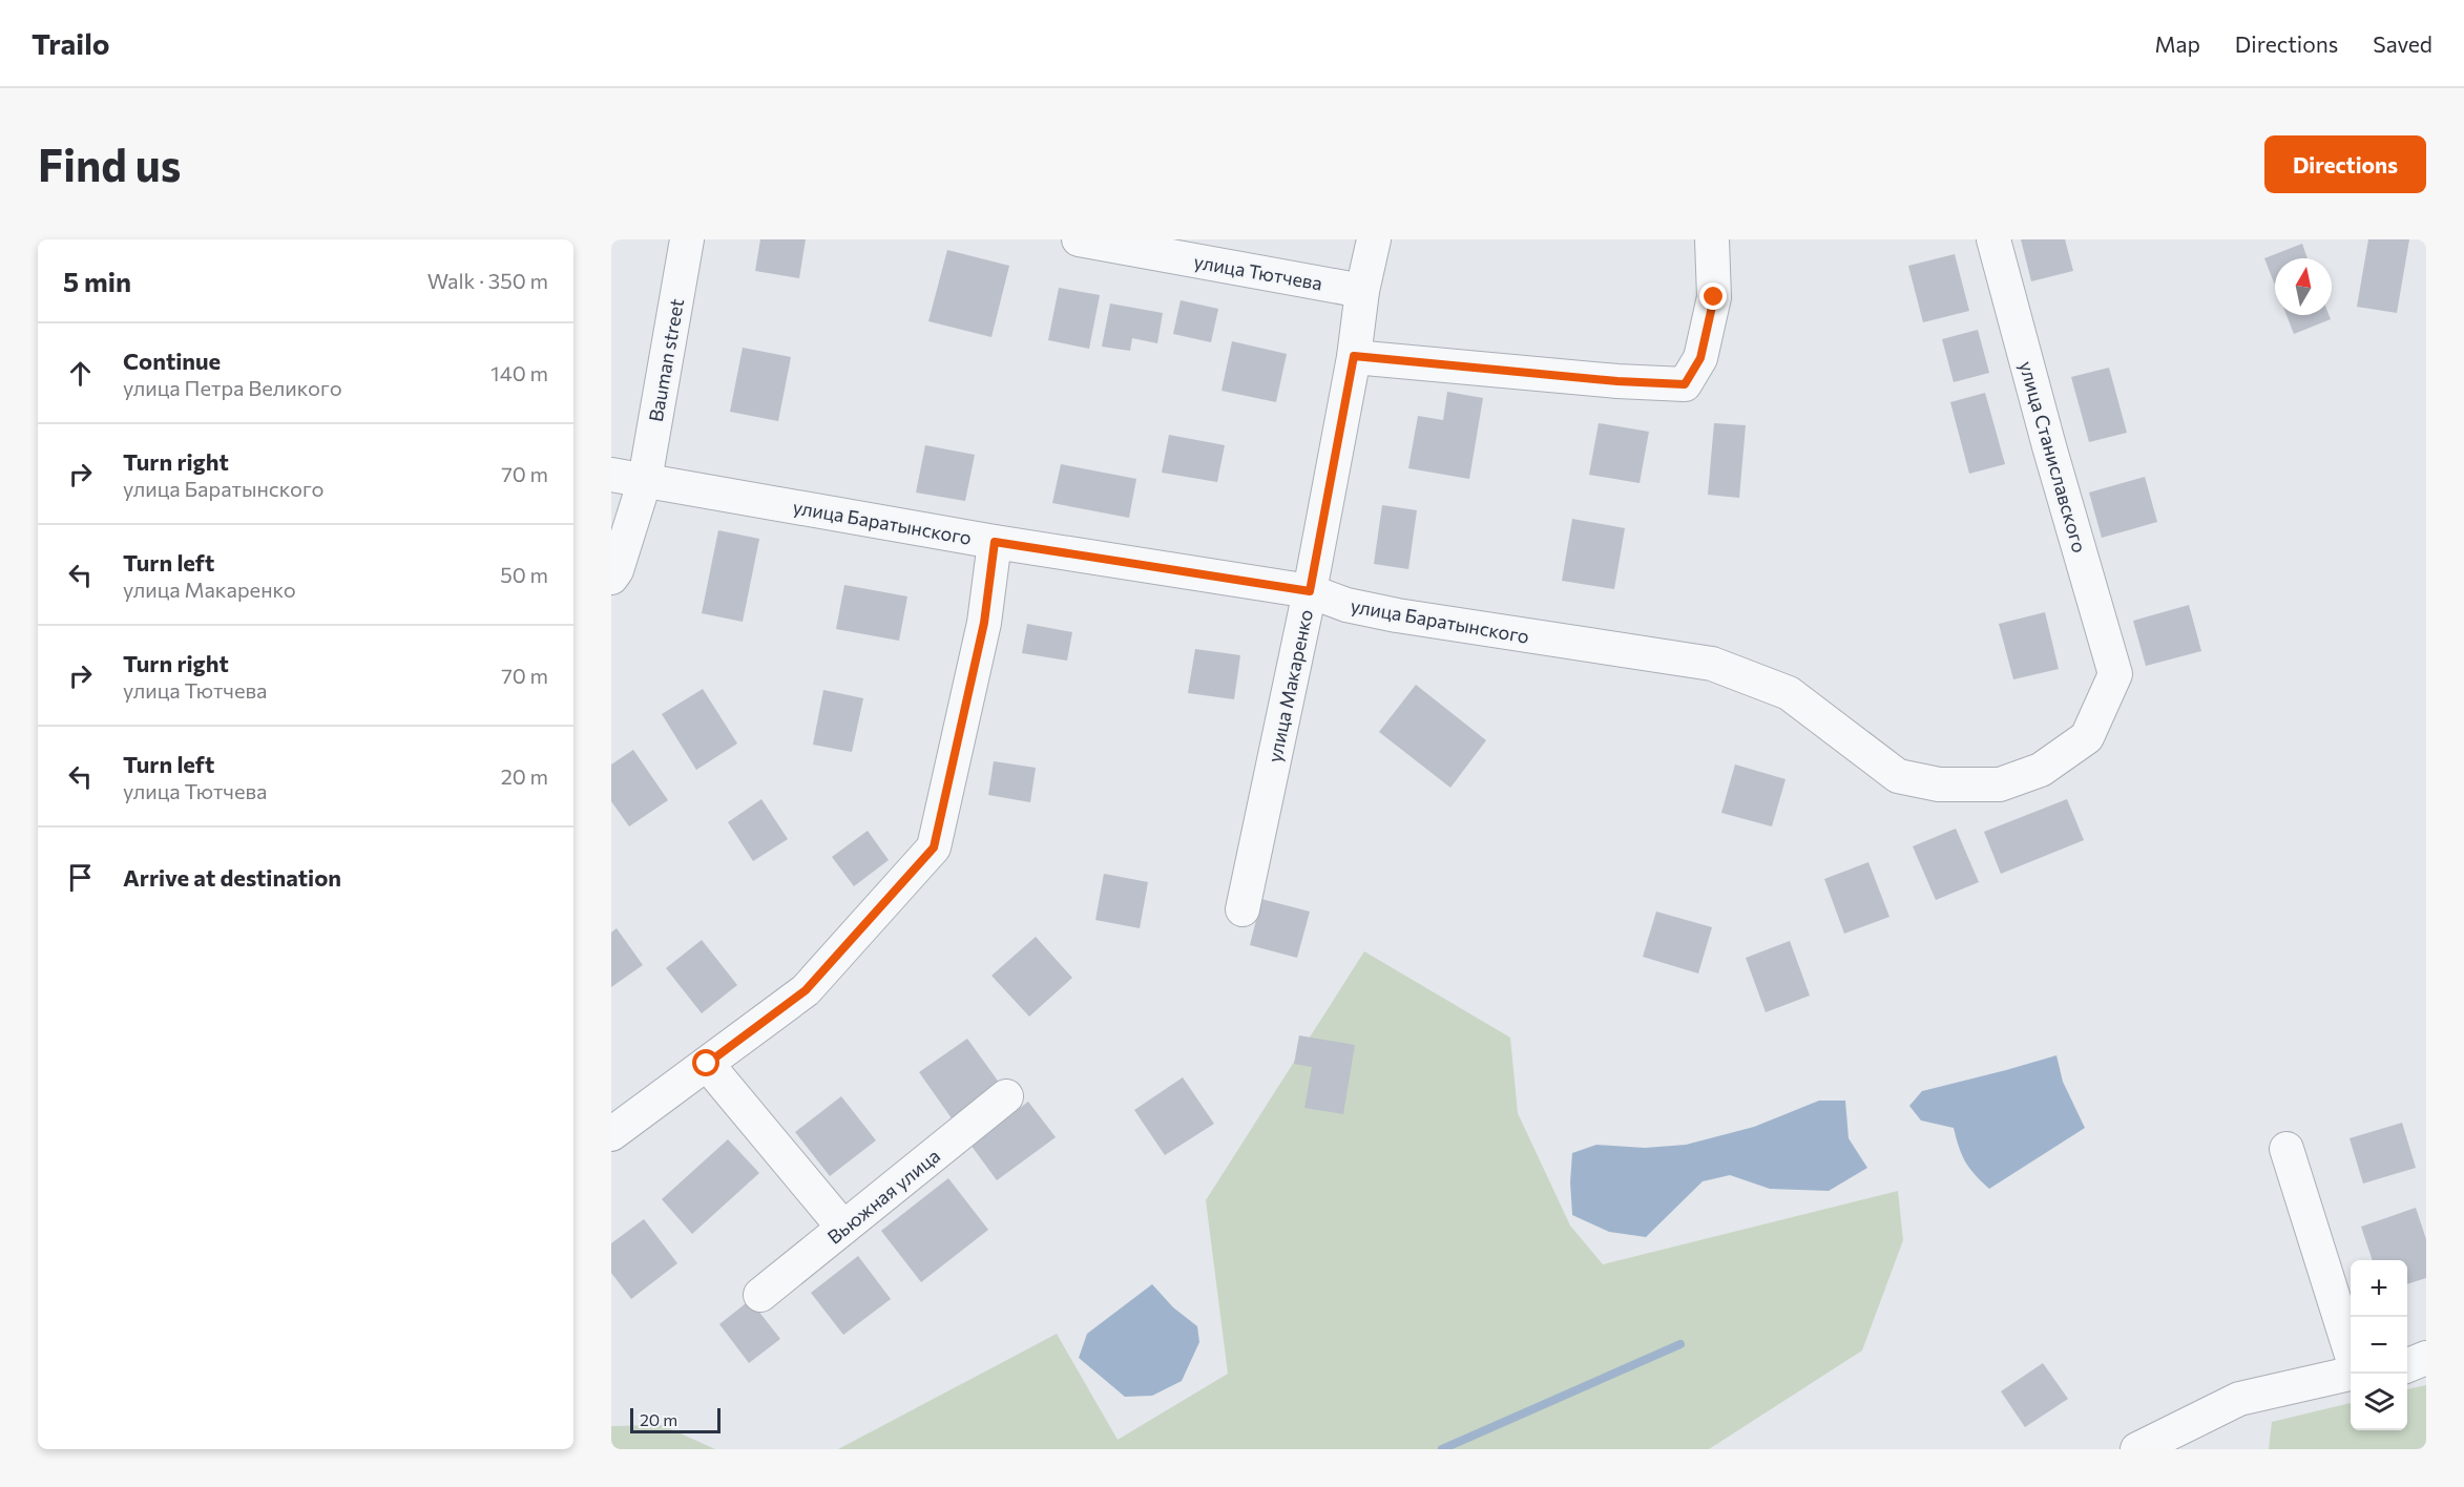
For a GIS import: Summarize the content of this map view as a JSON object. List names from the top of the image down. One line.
{"streets":{"street":["улица Тютчева","Bauman street","улица Станиславского","улица Баратынского","улица Макаренко","Вьюжная улица"]},"crossings":[["улица Тютчева","улица Макаренко"],["Bauman street","улица Баратынского"],["улица Станиславского","улица Баратынского"],["улица Баратынского","улица Макаренко"]],"scale_bar":"20 m","north":"top","page":{"header":"Trailo","nav":["Map","Directions","Saved"],"buttons":"Directions","title":"Find us","heading":["5 min","Walk · 350 m"],"list":[["Continue","улица Петра Великого","140 m"],["Turn right","улица Баратынского","70 m"],["Turn left","улица Макаренко","50 m"],["Turn right","улица Тютчева","70 m"],["Turn left","улица Тютчева","20 m"],"Arrive at destination"],"map_buttons":["+","−"],"scale":"20 m"}}
